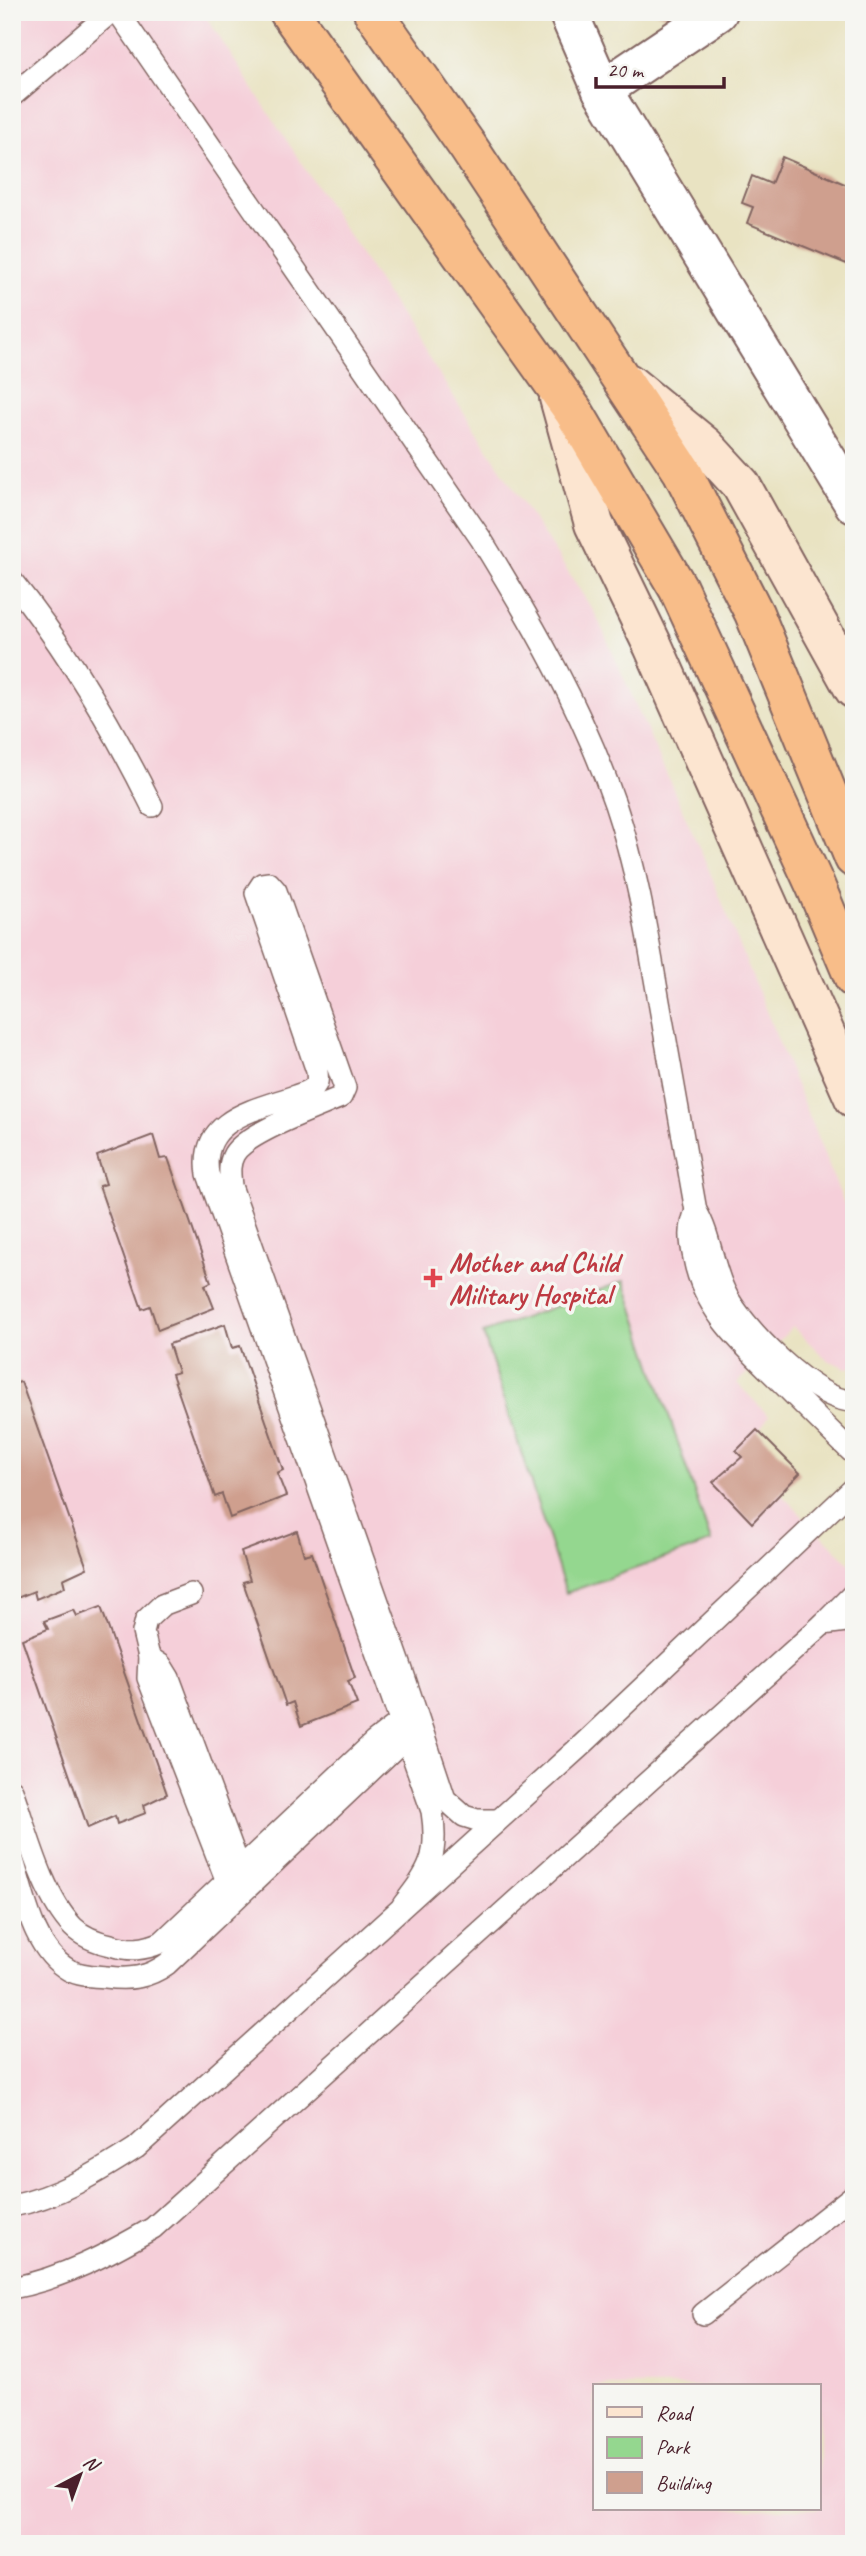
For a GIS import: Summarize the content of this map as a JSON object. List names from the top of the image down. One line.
{"places":{"health":["Mother and Child Military Hospital"]},"legend":["Road","Park","Building"],"scale_bar":"20 m","north":"top right"}
